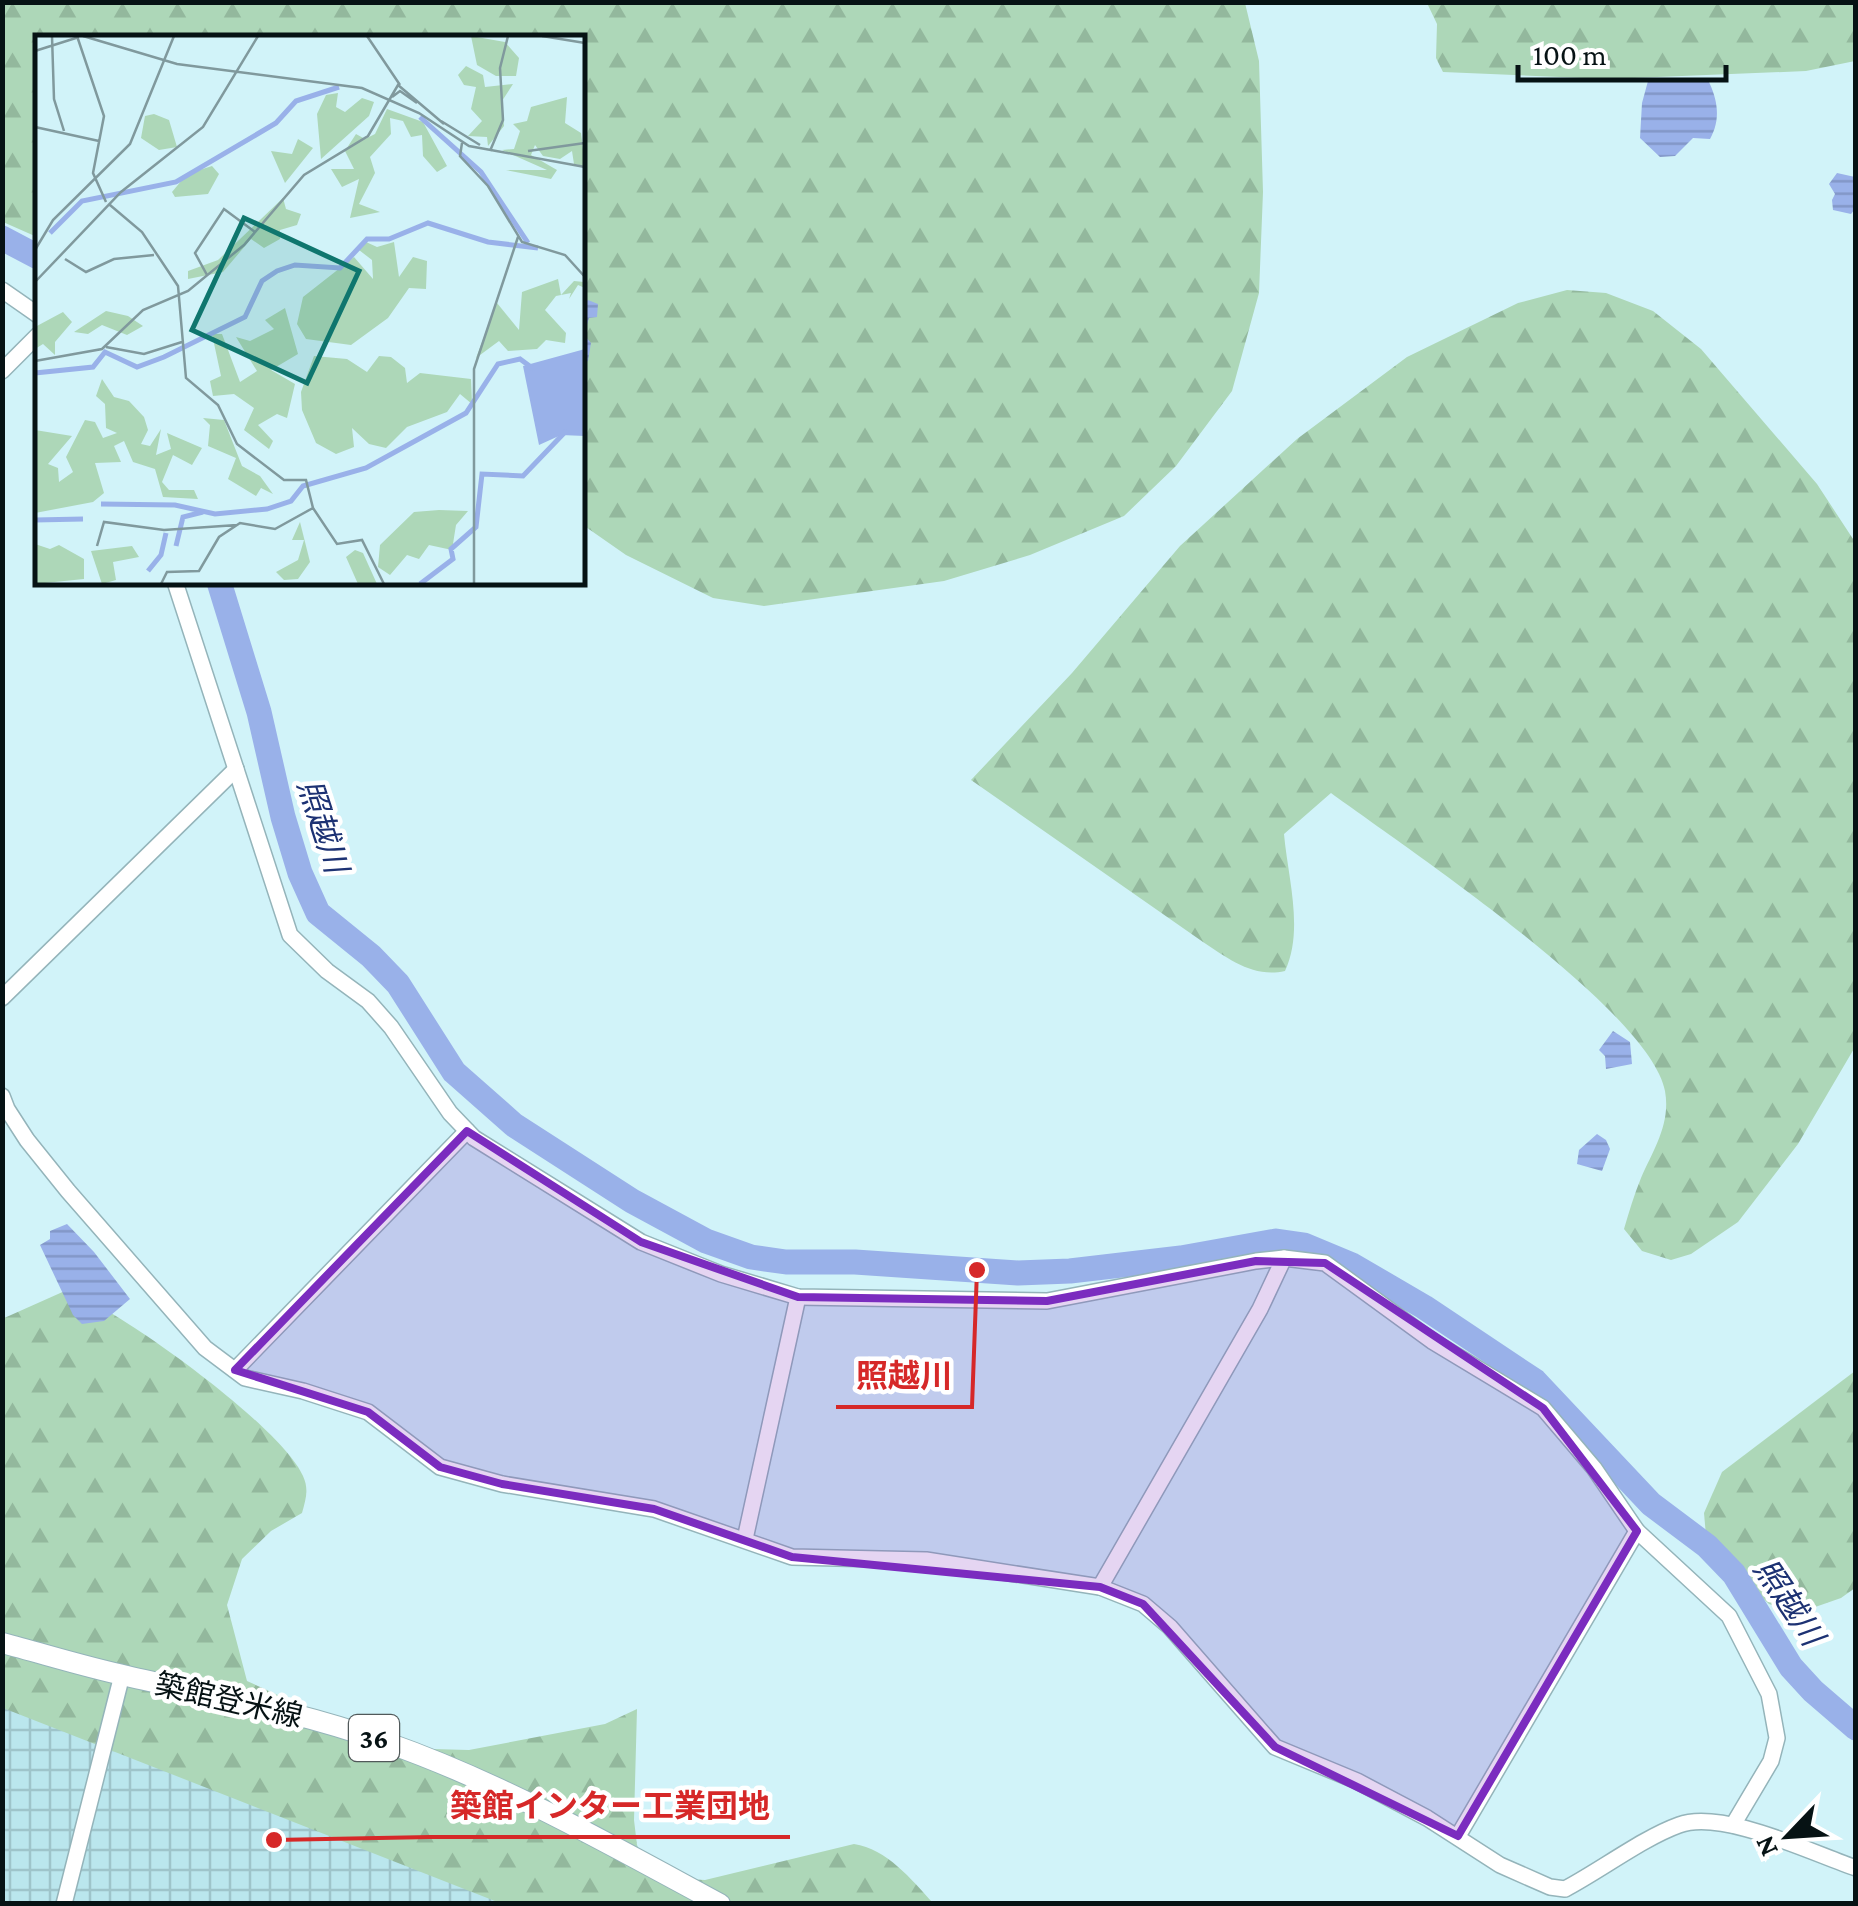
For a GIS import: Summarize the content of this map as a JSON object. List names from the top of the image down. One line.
{"streets":{"main road":["築館登米線","36"]},"water":["照越川"],"places":["照越川","築館インター工業団地"],"scale_bar":"100 m","north":"bottom left"}
